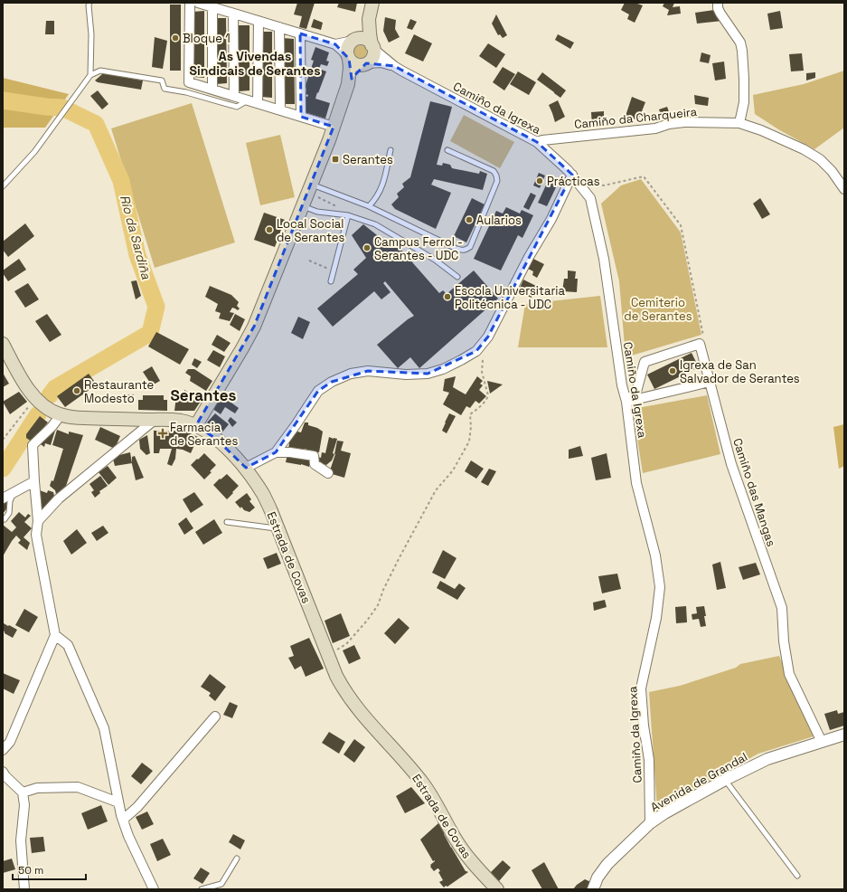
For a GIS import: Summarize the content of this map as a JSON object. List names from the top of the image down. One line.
{"streets":{"main road":["Estrada de Covas"],"street":["Camiño da Igrexa","Camiño da Charqueira","Camiño das Mangas","Avenida de Grandal"]},"crossings":[["Camiño da Igrexa","Camiño da Charqueira"],["Camiño da Igrexa","Camiño das Mangas"],["Camiño da Igrexa","Avenida de Grandal"],["Camiño das Mangas","Avenida de Grandal"]],"districts":["As Vivendas Sindicais de Serantes","Serantes"],"water":["Río da Sardiña"],"parks":["Cemiterio de Serantes"],"places":{"other":["Bloque 1","Prácticas","Aularios","Local Social de Serantes","Campus Ferrol - Serantes - UDC","Escola Universitaria Politécnica - UDC","Igrexa de San Salvador de Serantes","Restaurante Modesto"],"transit":["Serantes"],"health":["Farmacia de Serantes"]},"scale_bar":"50 m"}
